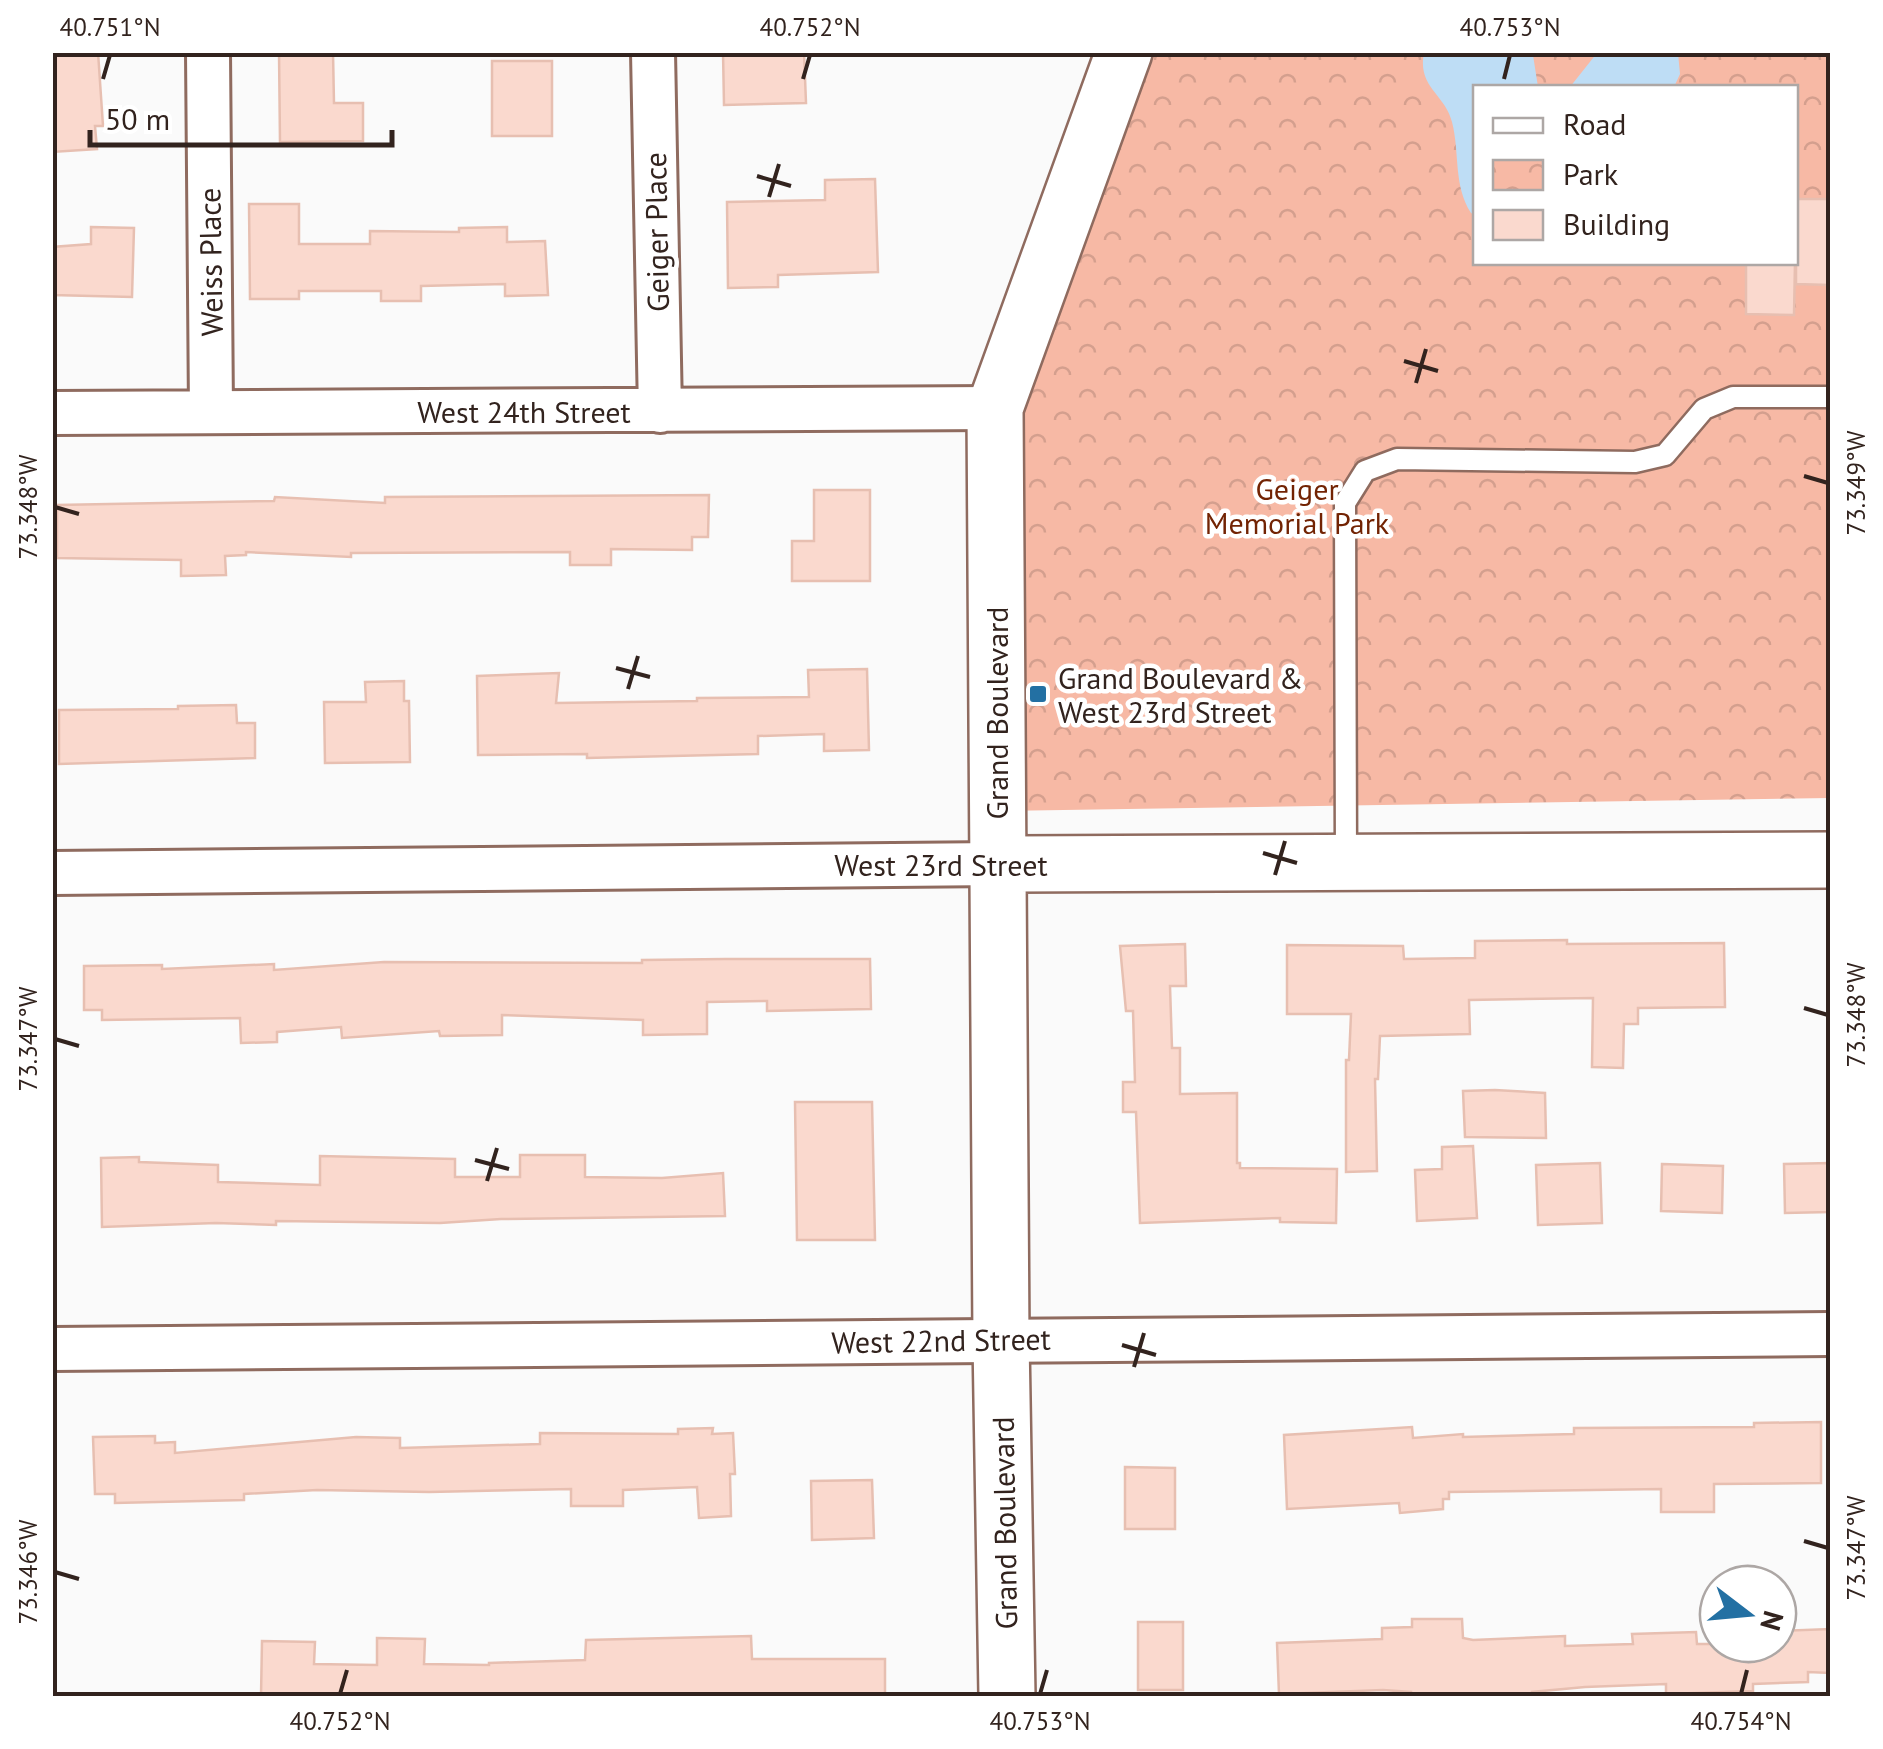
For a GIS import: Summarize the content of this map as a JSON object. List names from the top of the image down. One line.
{"streets":{"street":["Geiger Place","Weiss Place","West 24th Street","Grand Boulevard","West 23rd Street","West 22nd Street"]},"crossings":[["Geiger Place","West 24th Street"],["Weiss Place","West 24th Street"],["West 24th Street","Grand Boulevard"],["Grand Boulevard","West 23rd Street"],["Grand Boulevard","West 22nd Street"]],"parks":["Geiger Memorial Park"],"places":{"transit":["Grand Boulevard & West 23rd Street"]},"legend":["Road","Park","Building"],"scale_bar":"50 m","north":"right","coordinates":["40.751°N","40.752°N","40.753°N","73.349°W","73.348°W","73.347°W","73.346°W","40.754°N"]}
